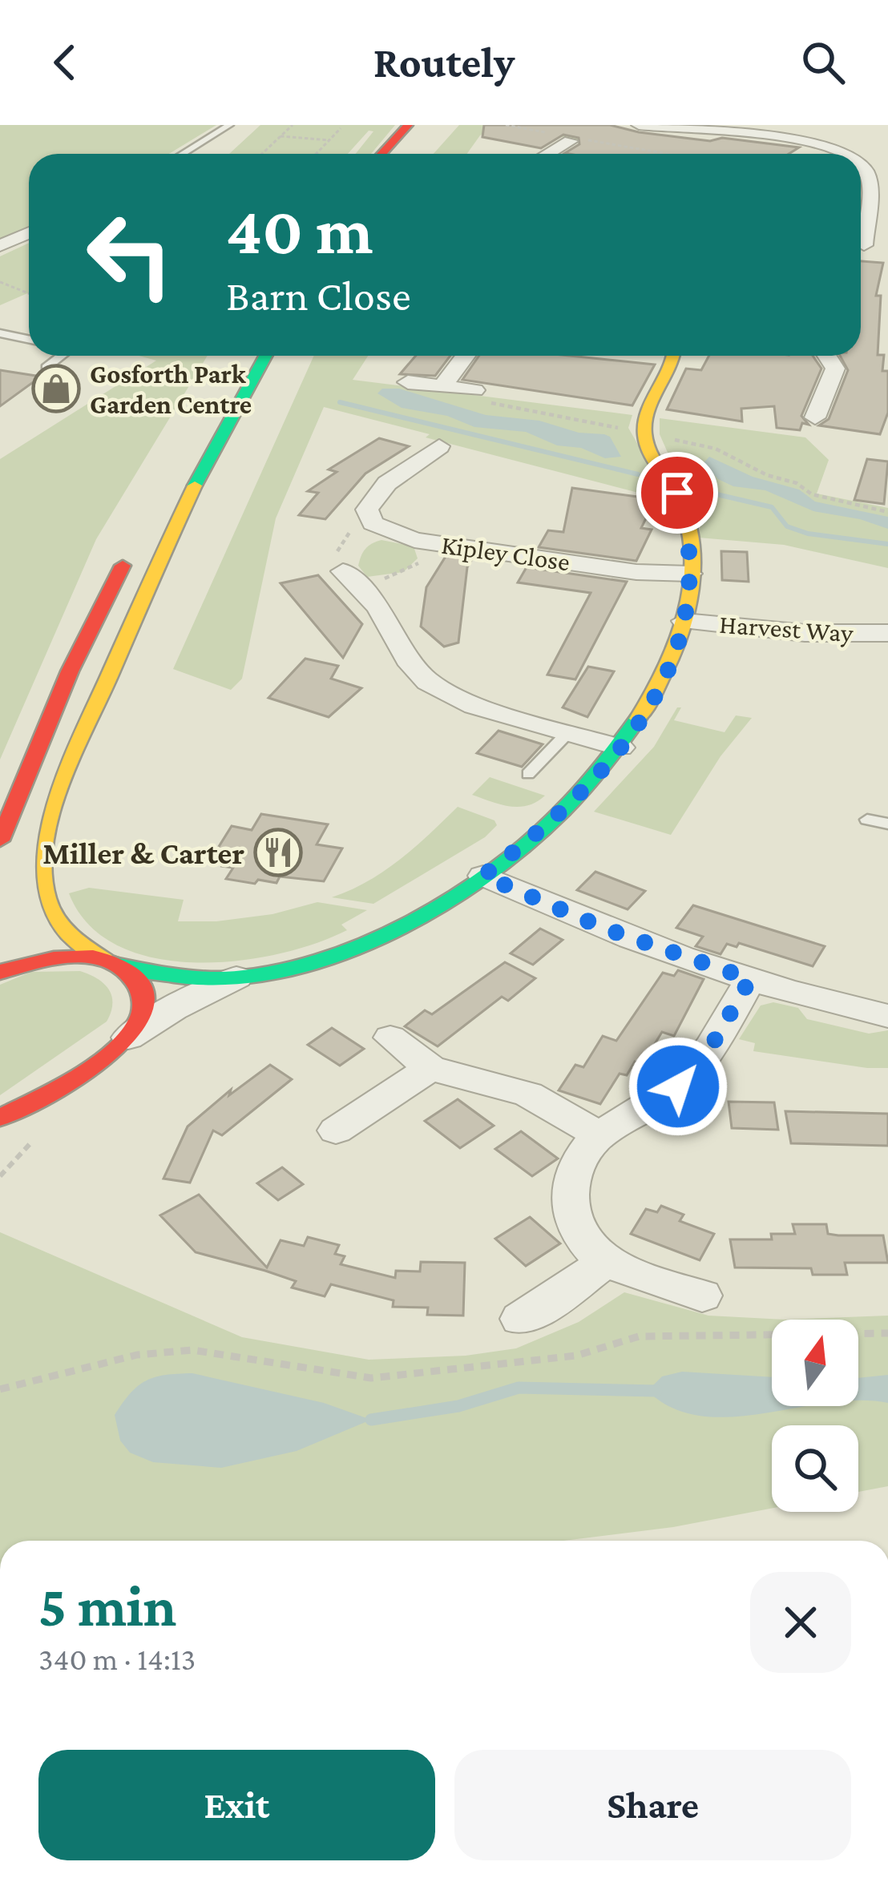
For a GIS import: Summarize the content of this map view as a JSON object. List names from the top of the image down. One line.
{"streets":{"street":["Kipley Close","Harvest Way"]},"places":{"shop":["Gosforth Park Garden Centre"],"restaurant":["Miller & Carter"]},"north":"top","page":{"header":"Routely","turn":["40 m","Barn Close"],"heading":["5 min","340 m · 14:13"],"buttons":["Exit","Share"]}}
